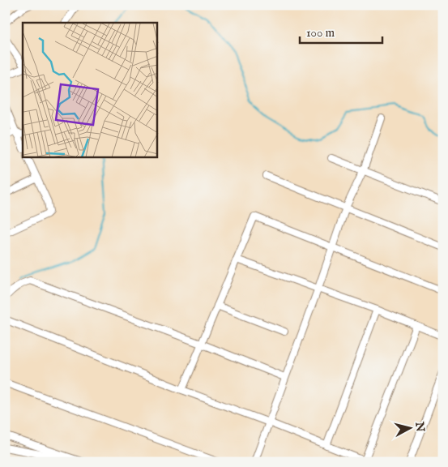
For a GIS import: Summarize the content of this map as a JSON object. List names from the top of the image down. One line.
{"scale_bar":"100 m","north":"right"}
